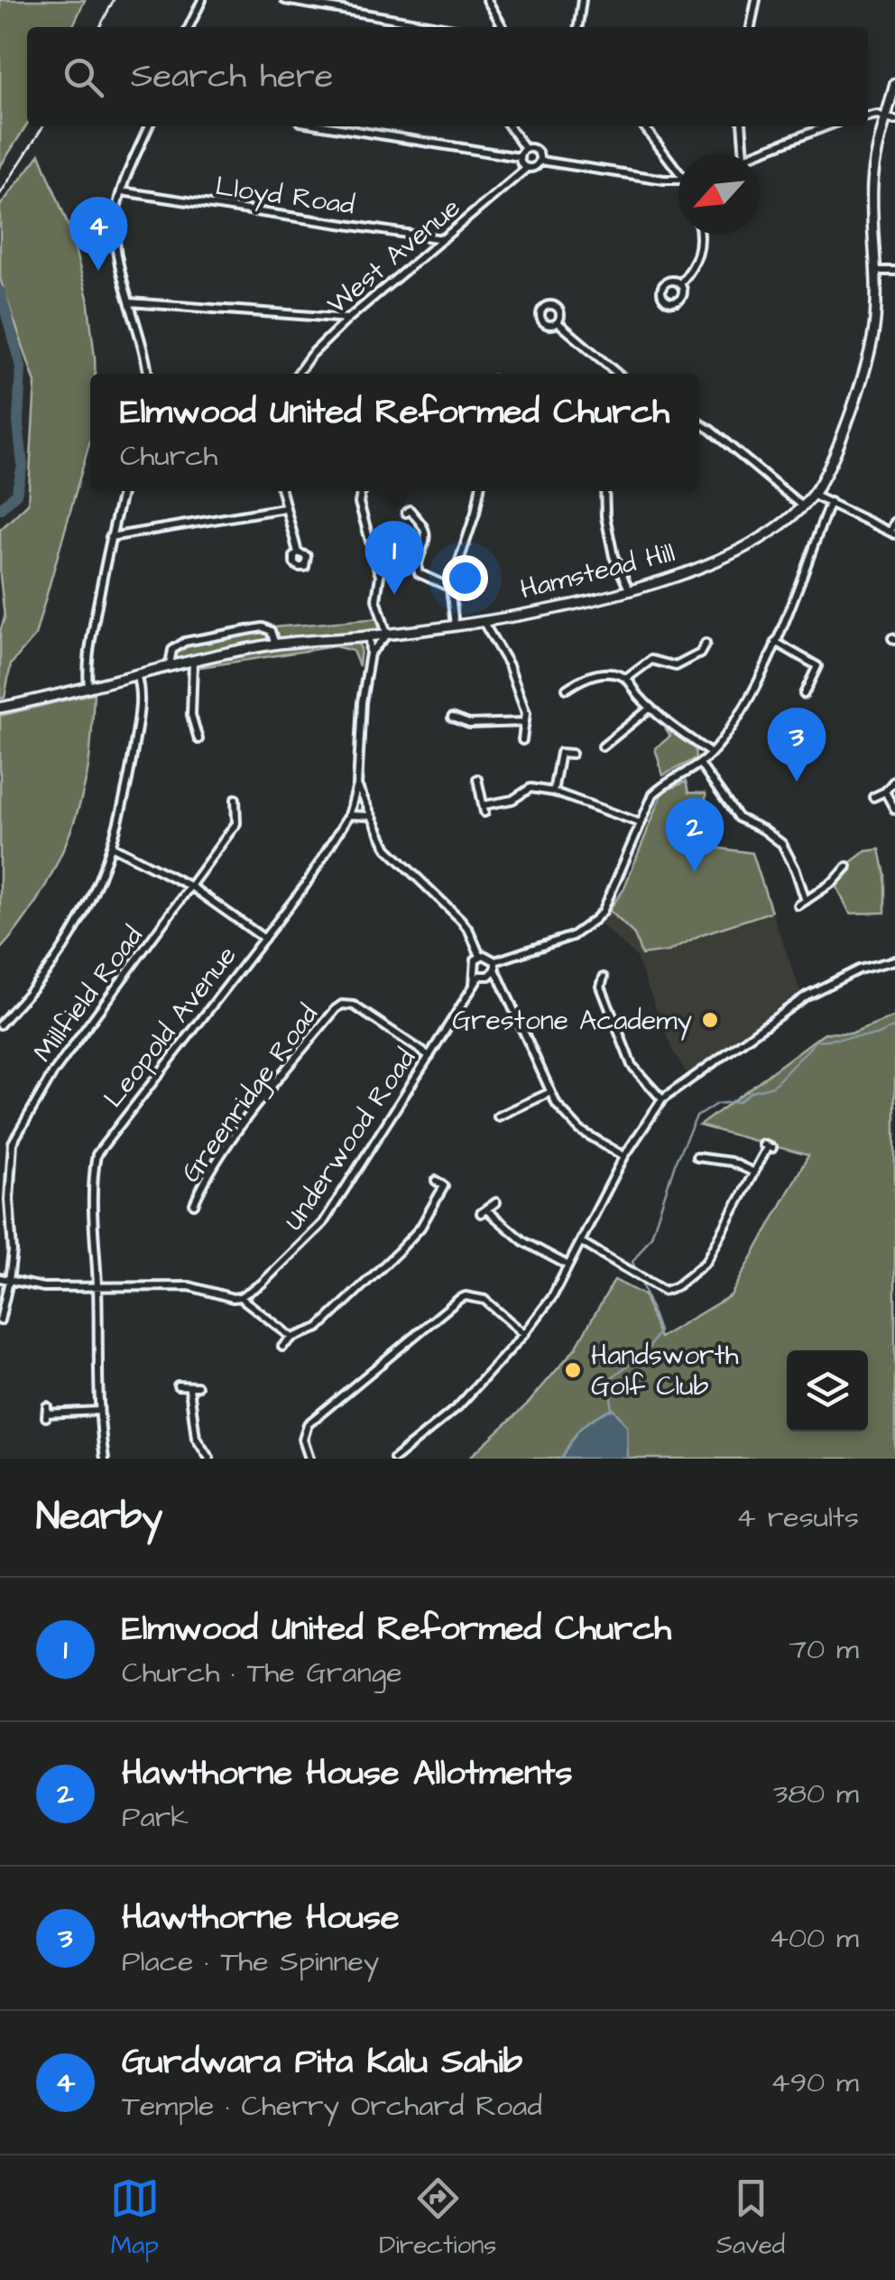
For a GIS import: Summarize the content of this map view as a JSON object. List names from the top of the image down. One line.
{"streets":{"main road":["Hamstead Hill"],"street":["Lloyd Road","West Avenue","Millfield Road","Leopold Avenue","Greenridge Road","Underwood Road"]},"crossings":[["Lloyd Road","West Avenue"],["Greenridge Road","Underwood Road"]],"places":["Grestone Academy","Handsworth Golf Club"],"north":"bottom left","page":{"search":"Search here","pins":["4","1","3","2"],"popup":["Elmwood United Reformed Church","Church"],"heading":["Nearby","4 results"],"list":[{"mark":"1","name":"Elmwood United Reformed Church","note":"Church · The Grange","value":"70 m"},{"mark":"2","name":"Hawthorne House Allotments","note":"Park","value":"380 m"},{"mark":"3","name":"Hawthorne House","note":"Place · The Spinney","value":"400 m"},{"mark":"4","name":"Gurdwara Pita Kalu Sahib","note":"Temple · Cherry Orchard Road","value":"490 m"}],"nav":["Map","Directions","Saved"]}}
